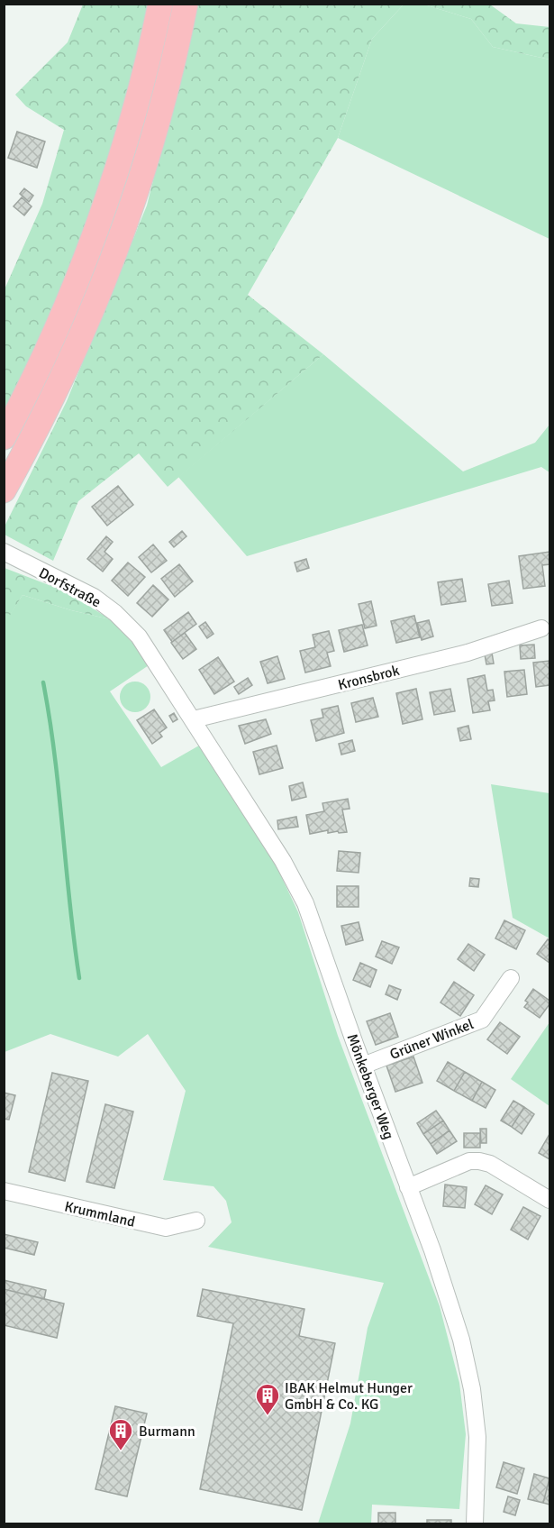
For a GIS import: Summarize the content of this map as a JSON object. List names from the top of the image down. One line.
{"streets":{"street":["Dorfstraße","Kronsbrok","Grüner Winkel","Mönkeberger Weg","Krummland"]},"crossings":[["Dorfstraße","Mönkeberger Weg"],["Kronsbrok","Mönkeberger Weg"],["Grüner Winkel","Mönkeberger Weg"]],"places":{"building":["IBAK Helmut Hunger GmbH & Co. KG","Burmann"]}}
